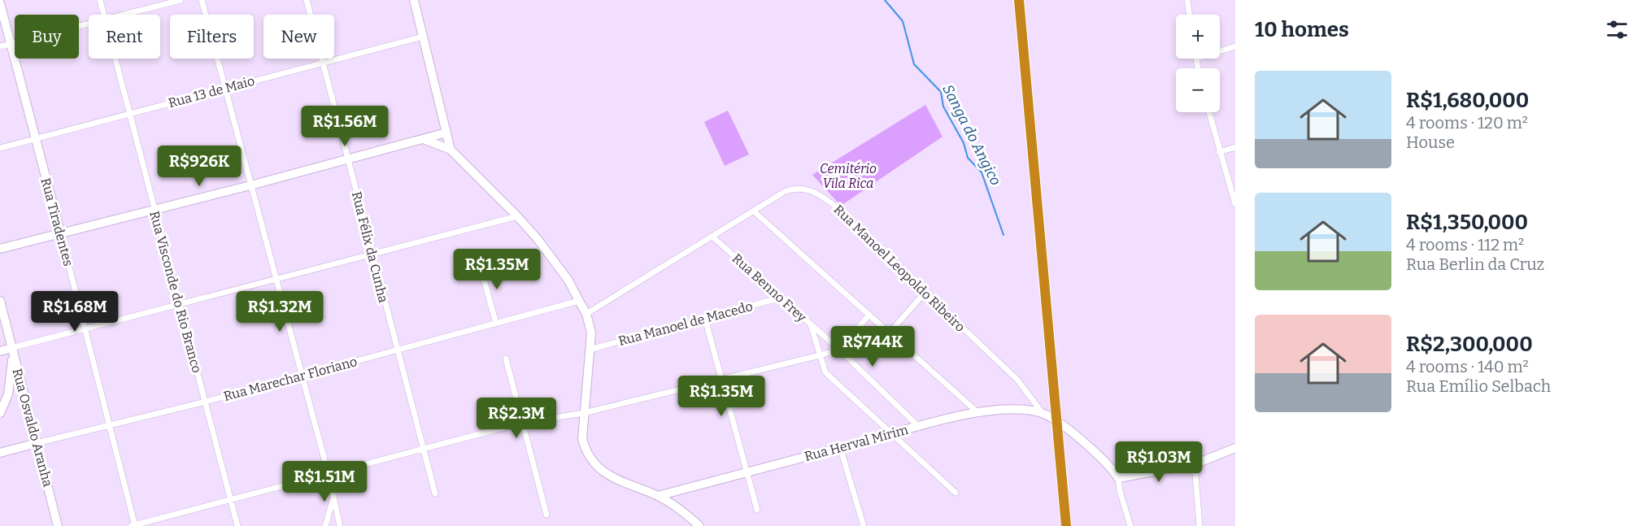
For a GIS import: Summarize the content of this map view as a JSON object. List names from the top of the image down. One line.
{"streets":{"main road":["Rua Tiradentes","Rua Marechar Floriano","Rua Osvaldo Aranha","Rua Herval Mirim"],"street":["Rua 13 de Maio","Rua Félix da Cunha","Rua Manoel Leopoldo Ribeiro","Rua Benno Frey","Rua Visconde do Rio Branco","Rua Manoel de Macedo"]},"crossings":[["Rua 13 de Maio","Rua Tiradentes"],["Rua 13 de Maio","Rua Félix da Cunha"],["Rua 13 de Maio","Rua Visconde do Rio Branco"],["Rua Tiradentes","Rua Marechar Floriano"],["Rua Félix da Cunha","Rua Marechar Floriano"],["Rua Manoel Leopoldo Ribeiro","Rua Benno Frey"],["Rua Manoel Leopoldo Ribeiro","Rua Herval Mirim"],["Rua Benno Frey","Rua Manoel de Macedo"],["Rua Benno Frey","Rua Herval Mirim"],["Rua Visconde do Rio Branco","Rua Marechar Floriano"],["Rua Marechar Floriano","Rua Osvaldo Aranha"]],"water":["Sanga do Angico"],"parks":["Cemitério Vila Rica"],"page":{"heading":"10 homes","map_buttons":["+","−"],"chip":["Buy","Rent","Filters","New"],"list":[{"name":"R$1,680,000","note":"4 rooms · 120 m² · House"},{"name":"R$1,350,000","note":"4 rooms · 112 m² · Rua Berlin da Cruz"},{"name":"R$2,300,000","note":"4 rooms · 140 m² · Rua Emílio Selbach"}],"price":["R$1.56M","R$926K","R$1.35M","R$1.68M","R$1.32M","R$744K","R$1.35M","R$2.3M","R$1.03M","R$1.51M"]}}
